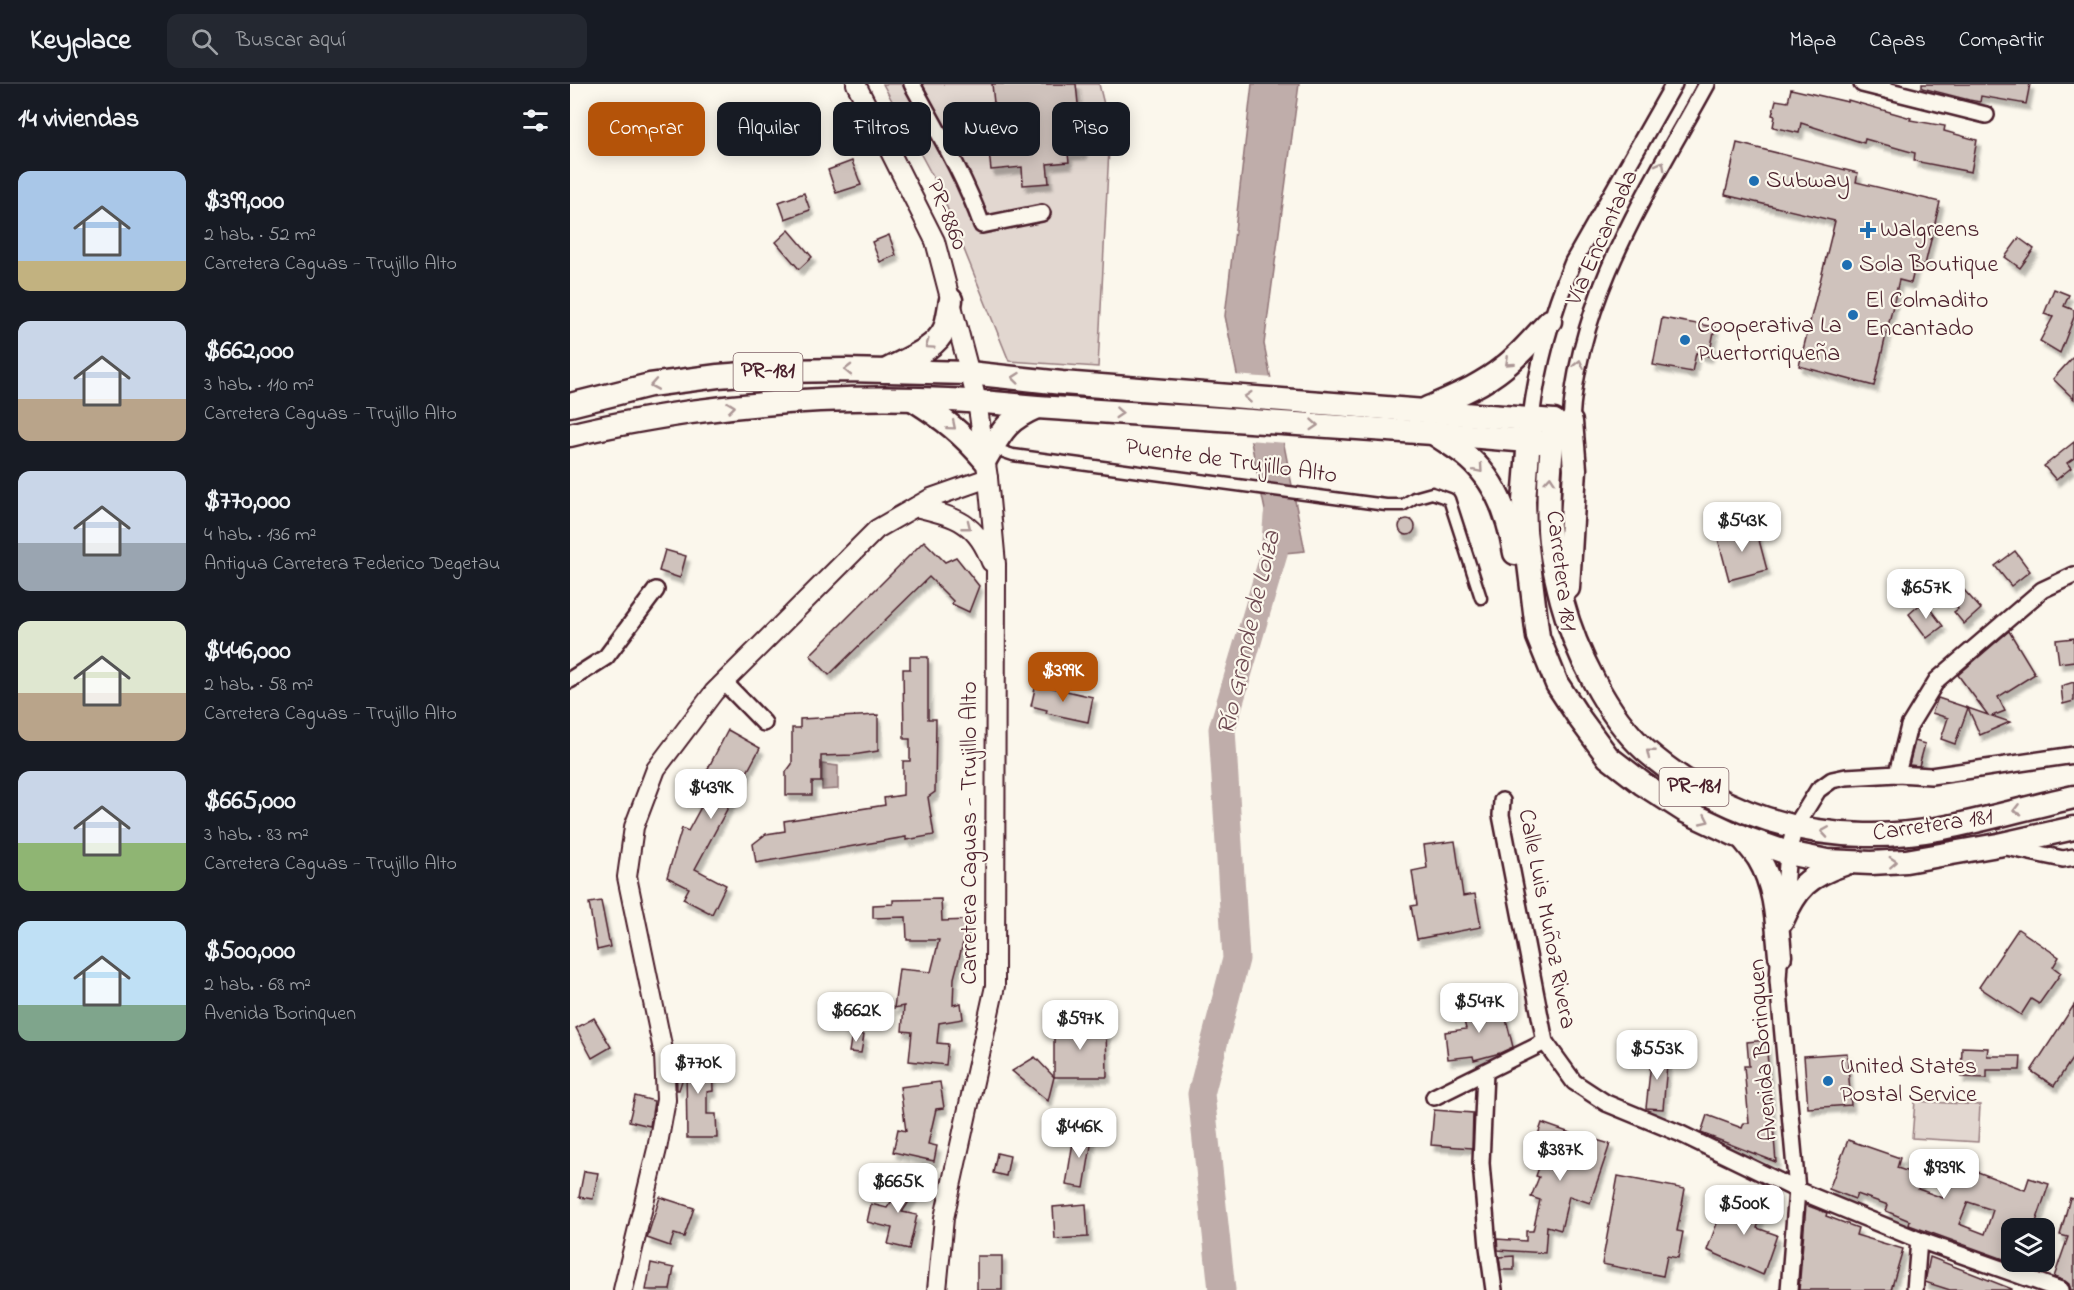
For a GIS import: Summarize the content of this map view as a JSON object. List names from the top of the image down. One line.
{"streets":{"main road":["PR-181","Carretera 181"],"street":["PR-8860","Vía Encantada","Puente de Trujillo Alto","Carretera Caguas - Trujillo Alto","Calle Luis Muñoz Rivera","Avenida Borinquen"]},"crossings":[["PR-8860","PR-181"],["PR-8860","Carretera Caguas - Trujillo Alto"],["Vía Encantada","PR-181"],["Vía Encantada","Carretera 181"],["PR-181","Carretera 181"],["PR-181","Carretera Caguas - Trujillo Alto"],["Puente de Trujillo Alto","Carretera Caguas - Trujillo Alto"],["Carretera 181","Avenida Borinquen"],["Calle Luis Muñoz Rivera","Avenida Borinquen"]],"water":["Río Grande de Loíza"],"places":{"other":["Subway","Sola Boutique","El Colmadito Encantado","Cooperativa La Puertorriqueña","United States Postal Service"],"health":["Walgreens"]},"page":{"header":"Keyplace","search":"Buscar aquí","nav":["Mapa","Capas","Compartir"],"heading":"14 viviendas","chip":["Comprar","Alquilar","Filtros","Nuevo","Piso"],"list":[{"name":"$399,000","note":"2 hab. · 52 m² · Carretera Caguas - Trujillo Alto"},{"name":"$662,000","note":"3 hab. · 110 m² · Carretera Caguas - Trujillo Alto"},{"name":"$770,000","note":"4 hab. · 136 m² · Antigua Carretera Federico Degetau"},{"name":"$446,000","note":"2 hab. · 58 m² · Carretera Caguas - Trujillo Alto"},{"name":"$665,000","note":"3 hab. · 83 m² · Carretera Caguas - Trujillo Alto"},{"name":"$500,000","note":"2 hab. · 68 m² · Avenida Borinquen"}],"price":["$543K","$657K","$399K","$439K","$547K","$662K","$597K","$553K","$770K","$446K","$387K","$939K","$665K","$500K"]}}
